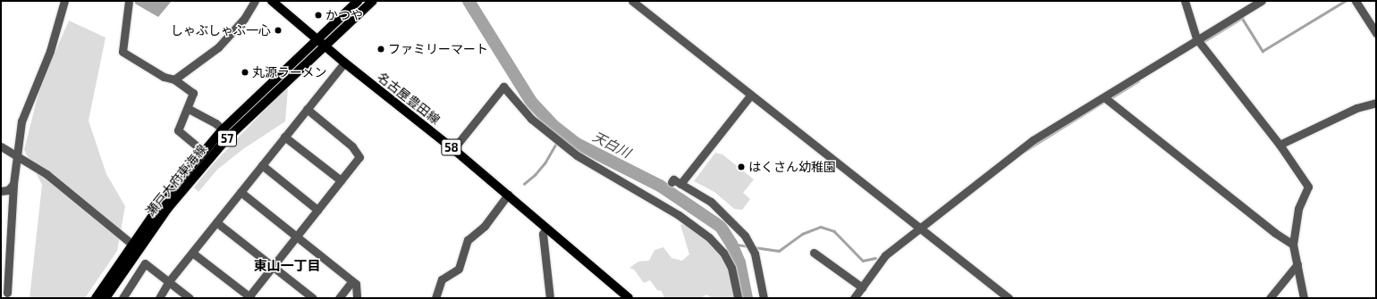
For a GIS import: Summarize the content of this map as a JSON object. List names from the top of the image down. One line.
{"streets":{"main road":["名古屋豊田線","57","58","瀬戸大府東海線"]},"crossings":[["名古屋豊田線","瀬戸大府東海線"]],"districts":["東山一丁目"],"water":["天白川"],"places":["かつや","しゃぶしゃぶ一心","ファミリーマート","丸源ラーメン","はくさん幼稚園"]}
